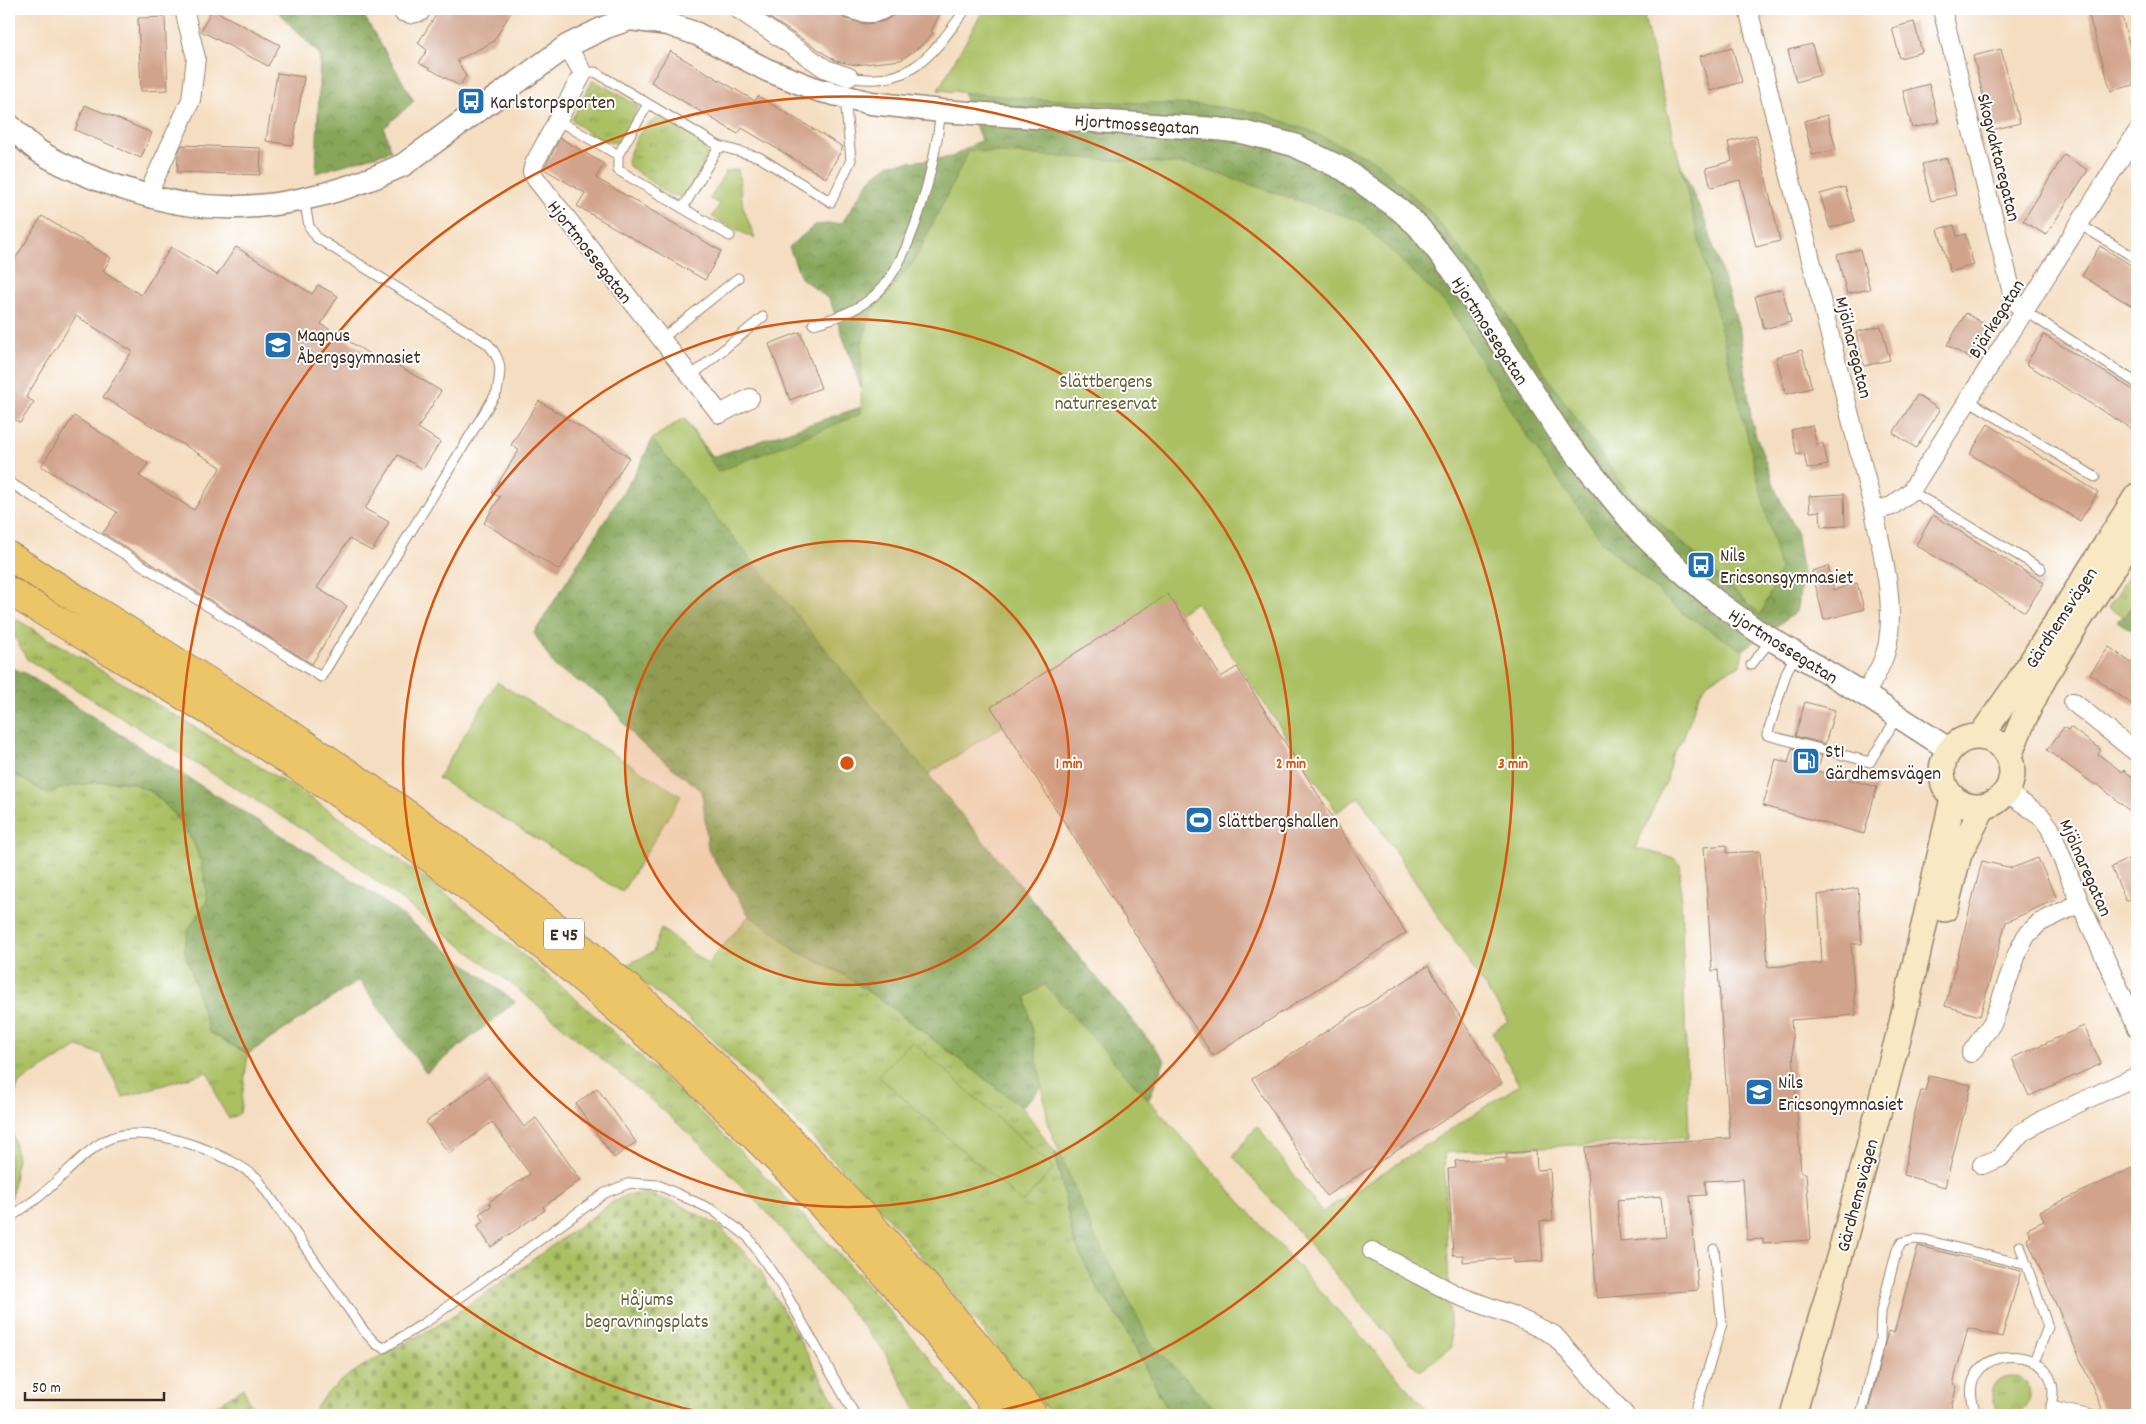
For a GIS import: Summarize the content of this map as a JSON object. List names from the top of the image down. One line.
{"streets":{"highway":["E 45"],"main road":["Gärdhemsvägen"],"street":["Hjortmossegatan","Skogvaktaregatan","Bjärkegatan","Mjölnaregatan"]},"crossings":[["Hjortmossegatan","Mjölnaregatan"],["Hjortmossegatan","Gärdhemsvägen"],["Skogvaktaregatan","Bjärkegatan"],["Bjärkegatan","Mjölnaregatan"],["Mjölnaregatan","Gärdhemsvägen"]],"parks":["Slättbergens naturreservat","Håjums begravningsplats"],"places":{"bus stop":["Karlstorpsporten","Nils Ericsonsgymnasiet"],"school or university":["Magnus Åbergsgymnasiet","Nils Ericsongymnasiet"],"fuel station":["St1 Gärdhemsvägen"],"sports":["Slättbergshallen"]},"scale_bar":"50 m","rings":["1 min","2 min","3 min"]}
